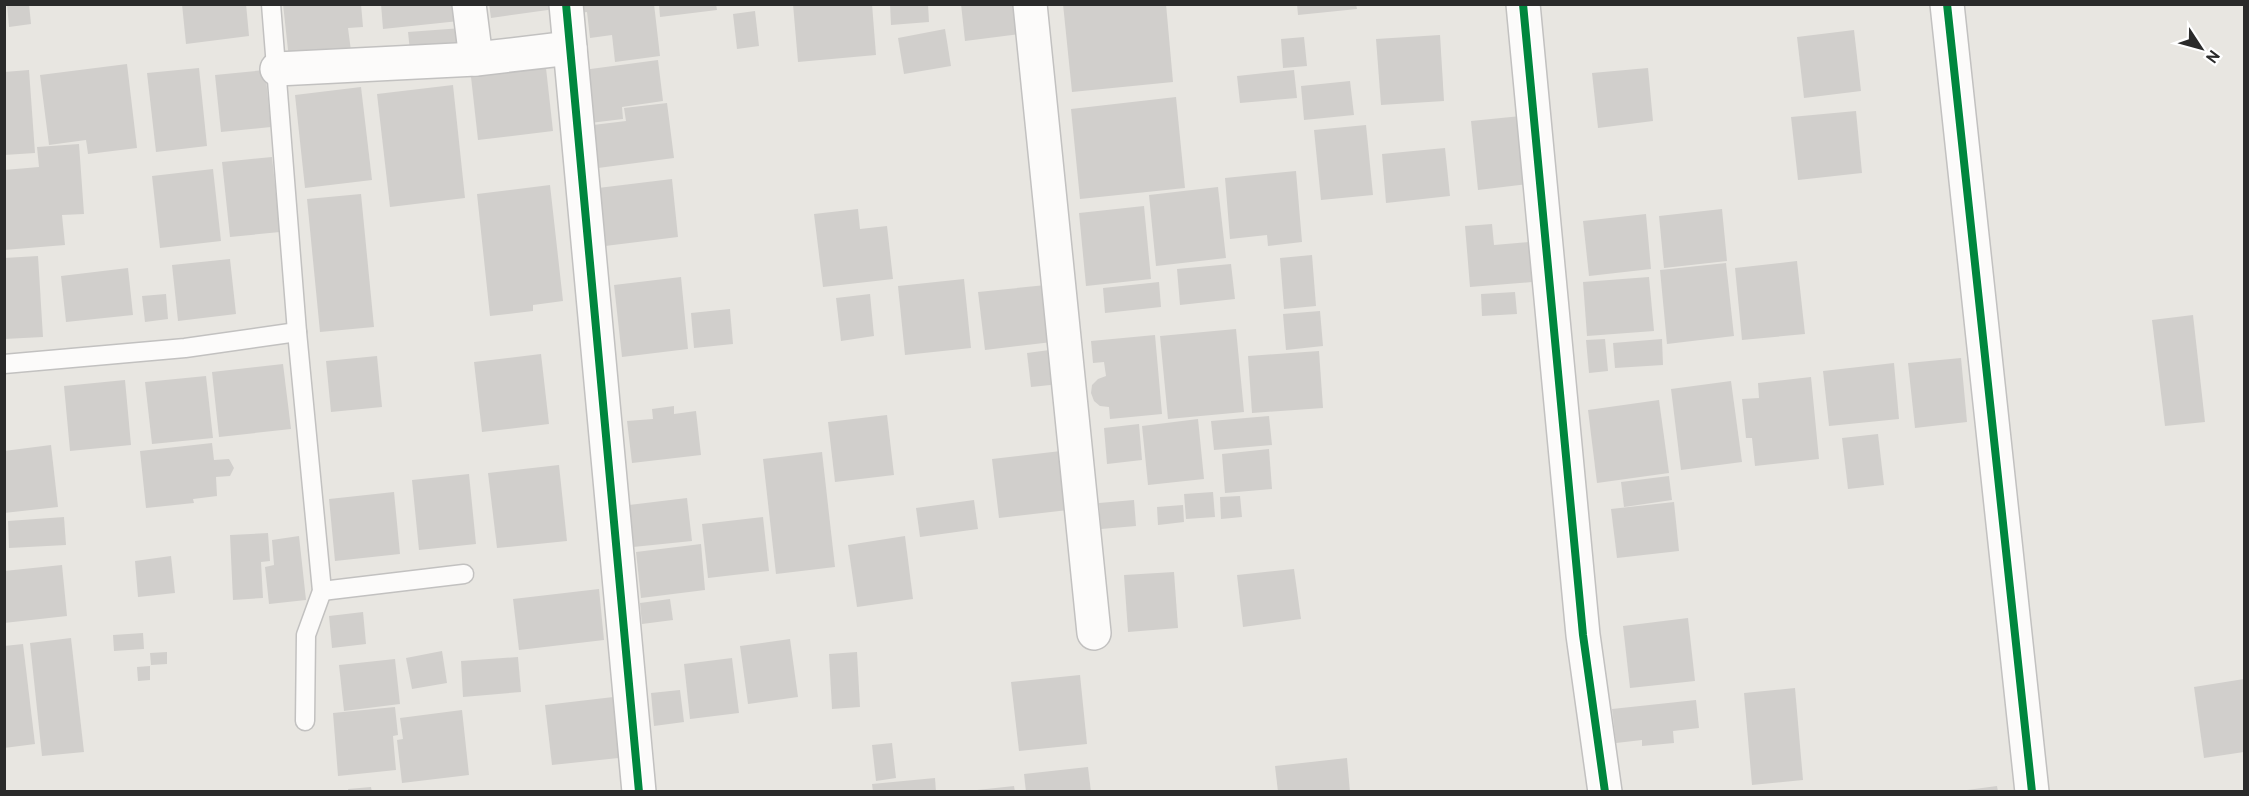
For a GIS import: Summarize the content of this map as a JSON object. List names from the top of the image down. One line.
{"north":"bottom right"}
